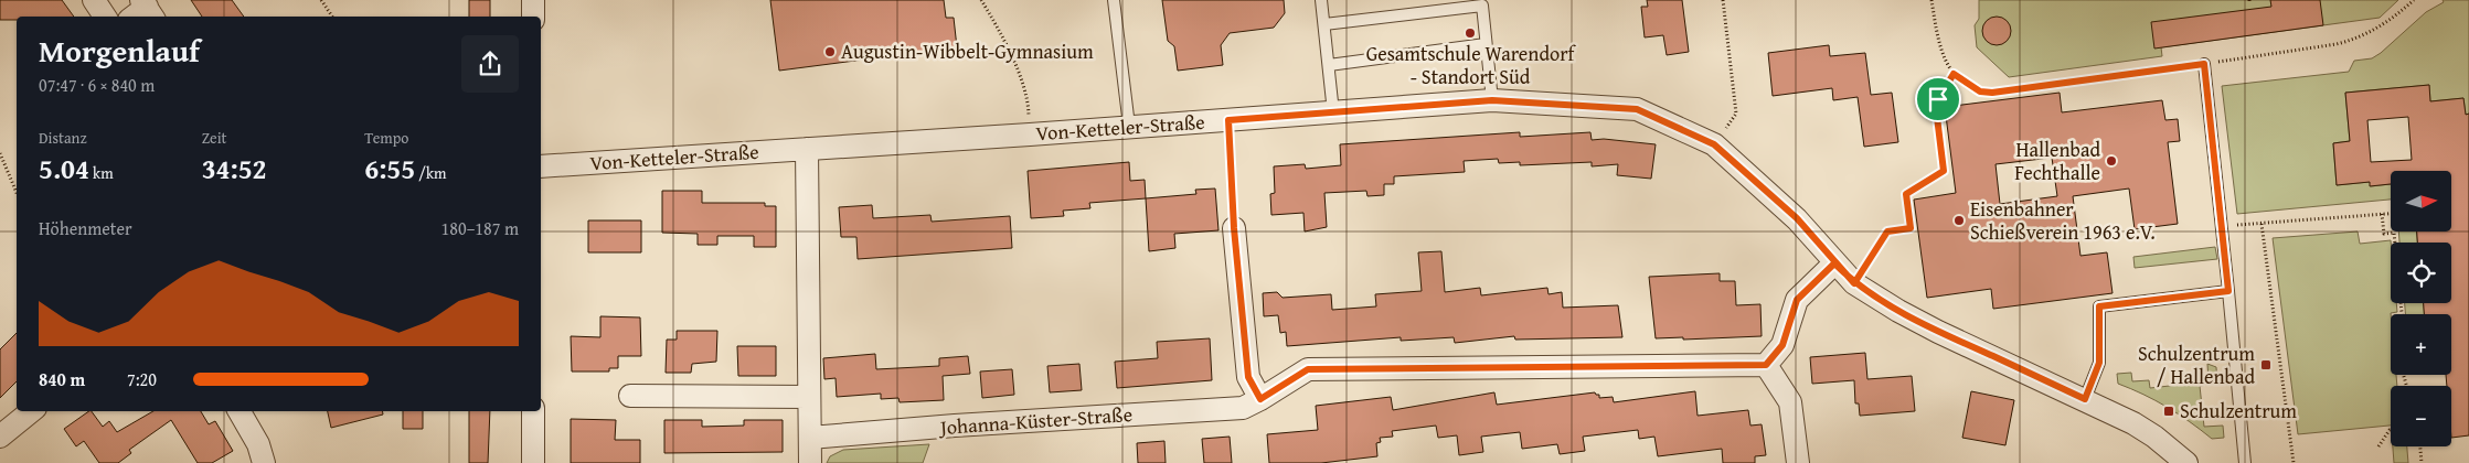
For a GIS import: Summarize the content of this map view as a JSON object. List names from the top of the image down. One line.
{"streets":{"street":["Von-Ketteler-Straße","Johanna-Küster-Straße"]},"places":{"other":["Gesamtschule Warendorf - Standort Süd","Augustin-Wibbelt-Gymnasium","Hallenbad Fechthalle","Eisenbahner Schießverein 1963 e.V."],"transit":["Schulzentrum / Hallenbad","Schulzentrum"]},"north":"right","page":{"heading":["Morgenlauf","07:47 · 6 × 840 m"],"stats":[["Distanz","5.04 km"],["Zeit","34:52"],["Tempo","6:55 /km"]],"map_buttons":["+","−"],"chart":["Höhenmeter","180–187 m"],"list":[{"name":"840 m","note":"7:20"}]}}
